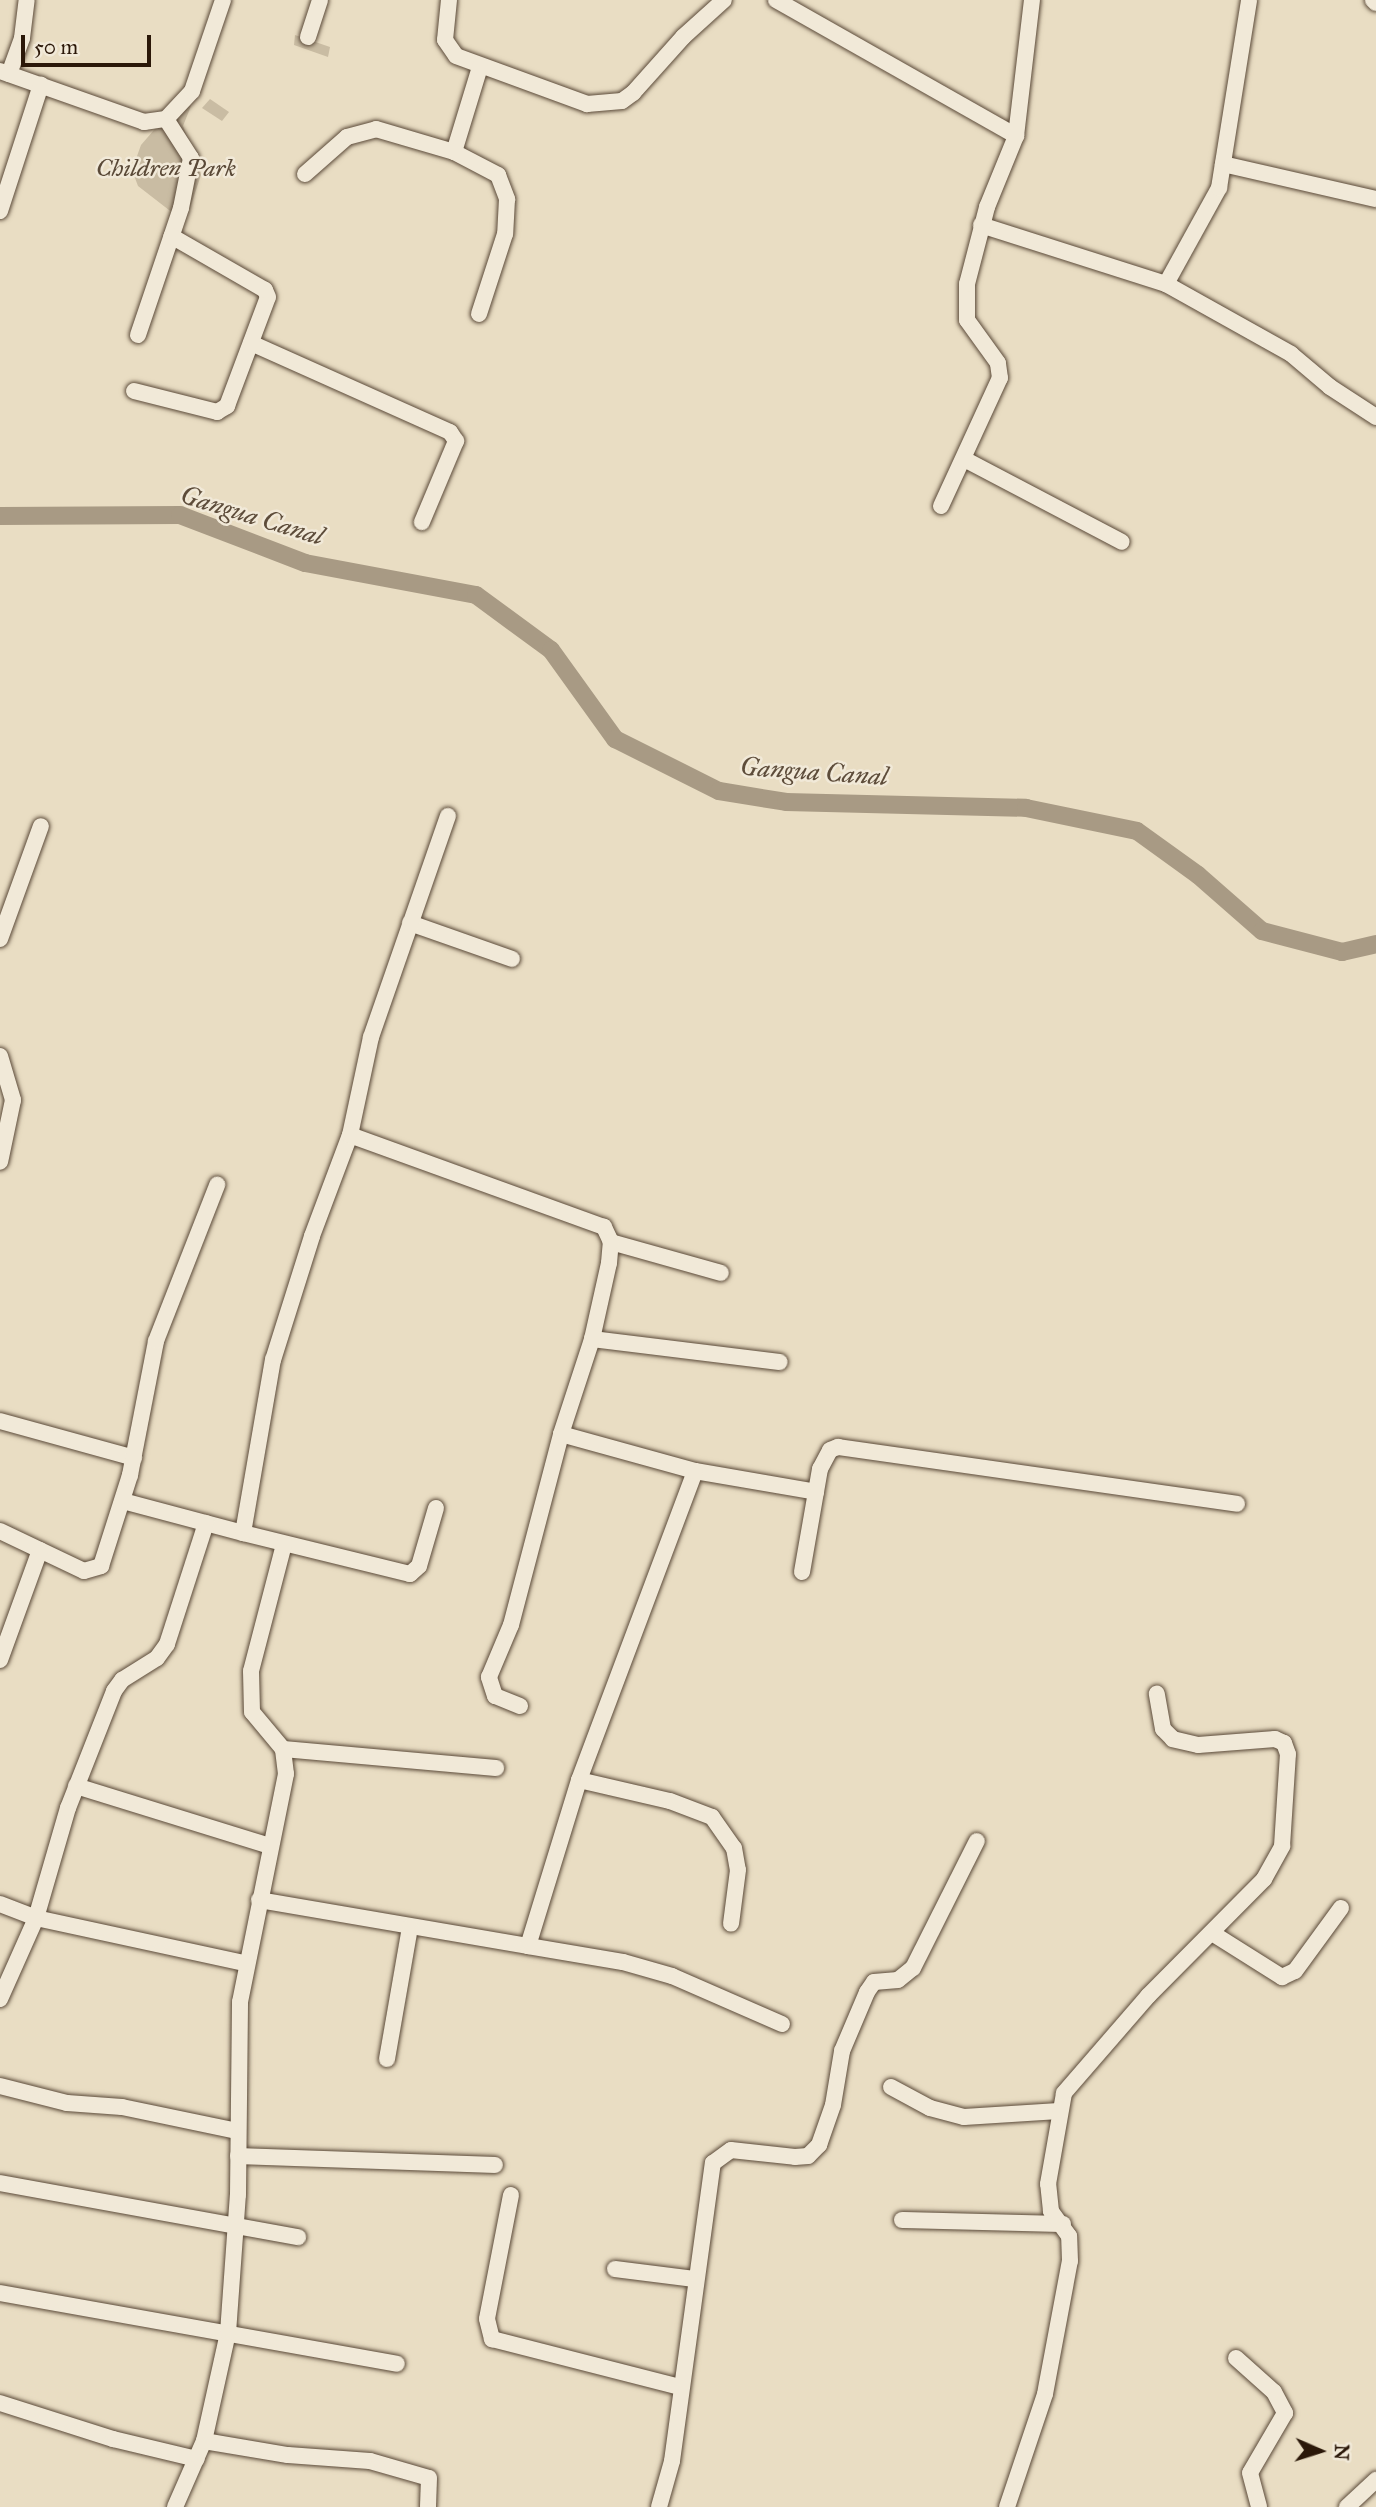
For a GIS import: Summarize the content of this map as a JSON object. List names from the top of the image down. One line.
{"water":["Gangua Canal"],"parks":["Children Park"],"scale_bar":"50 m","north":"right"}
